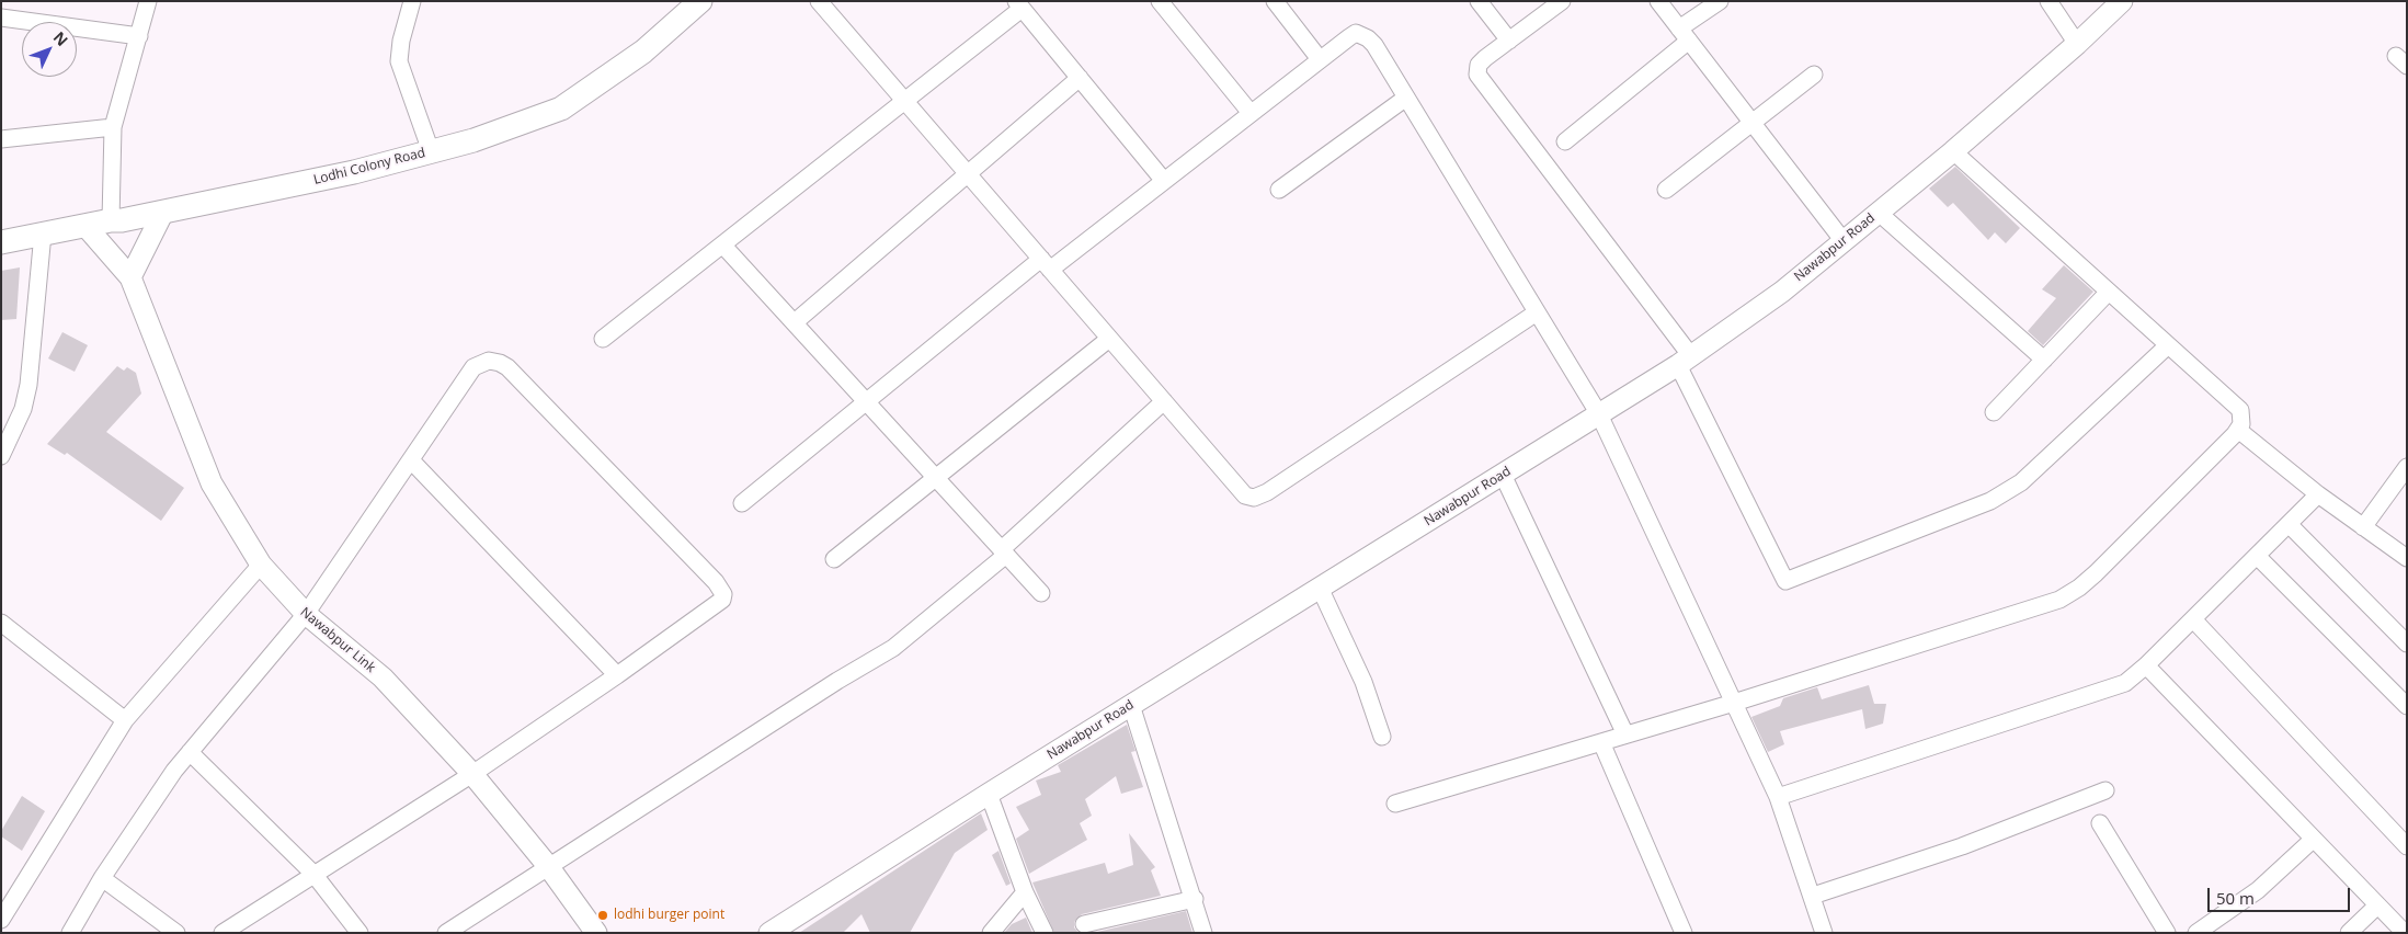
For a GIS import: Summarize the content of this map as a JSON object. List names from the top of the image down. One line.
{"streets":{"main road":["Lodhi Colony Road"],"street":["Nawabpur Road","Nawabpur Link"]},"crossings":[["Lodhi Colony Road","Nawabpur Link"]],"places":["lodhi burger point"],"scale_bar":"50 m","north":"top right"}
